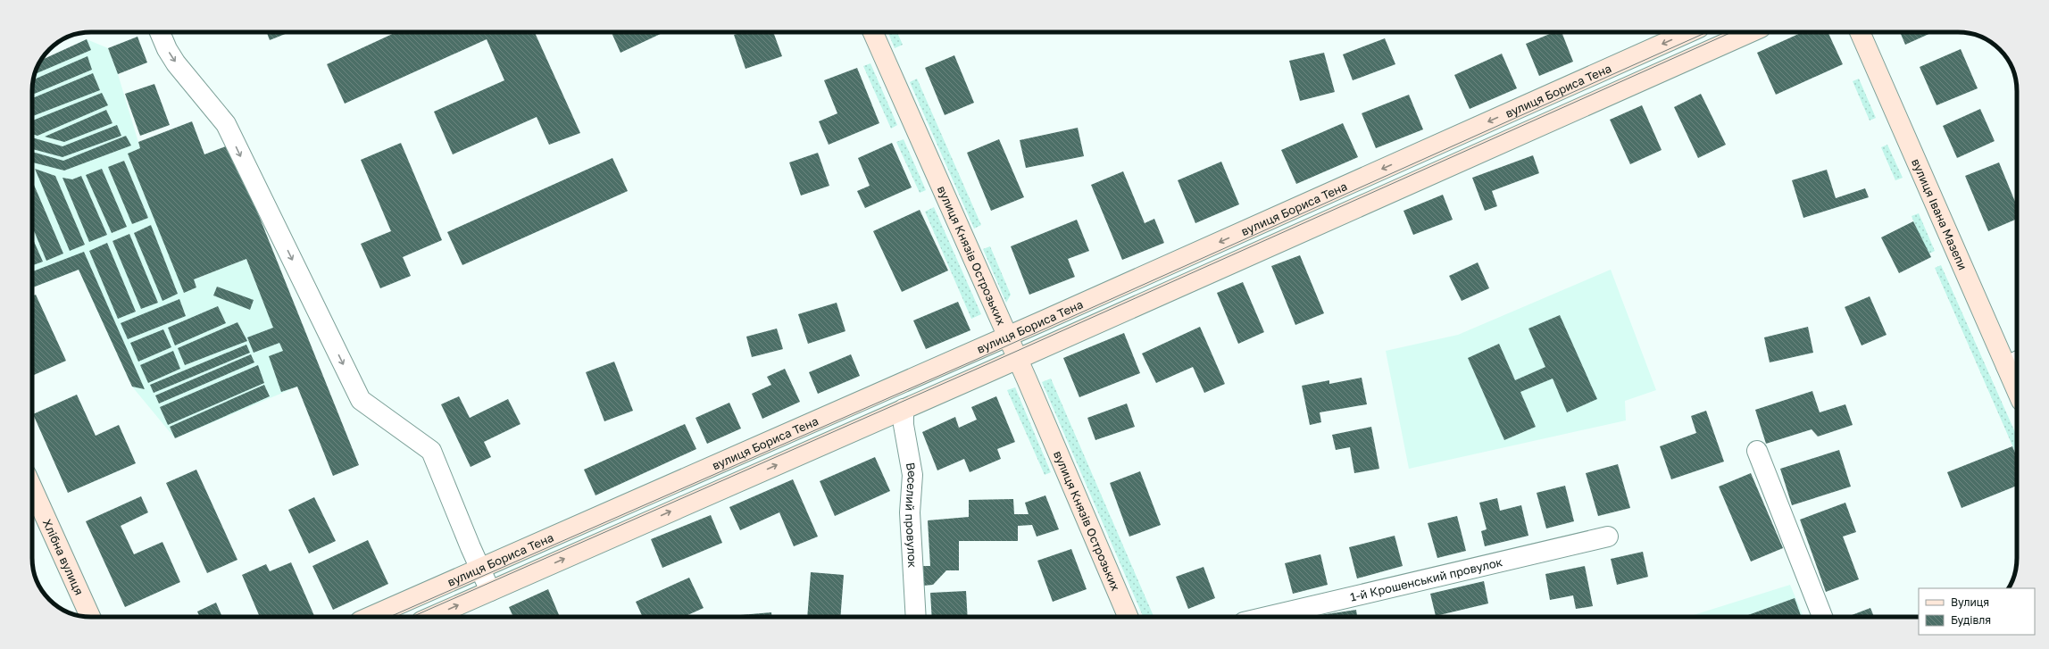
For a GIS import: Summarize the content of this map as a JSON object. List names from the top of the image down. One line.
{"streets":{"street":["вулиця Бориса Тена","вулиця Івана Мазепи","вулиця Князів Острозьких","Веселий провулок","Хлібна вулиця","1-й Крошенський провулок"]},"crossings":[["вулиця Бориса Тена","вулиця Князів Острозьких"],["вулиця Бориса Тена","Веселий провулок"]],"legend":["Вулиця","Будівля"]}
